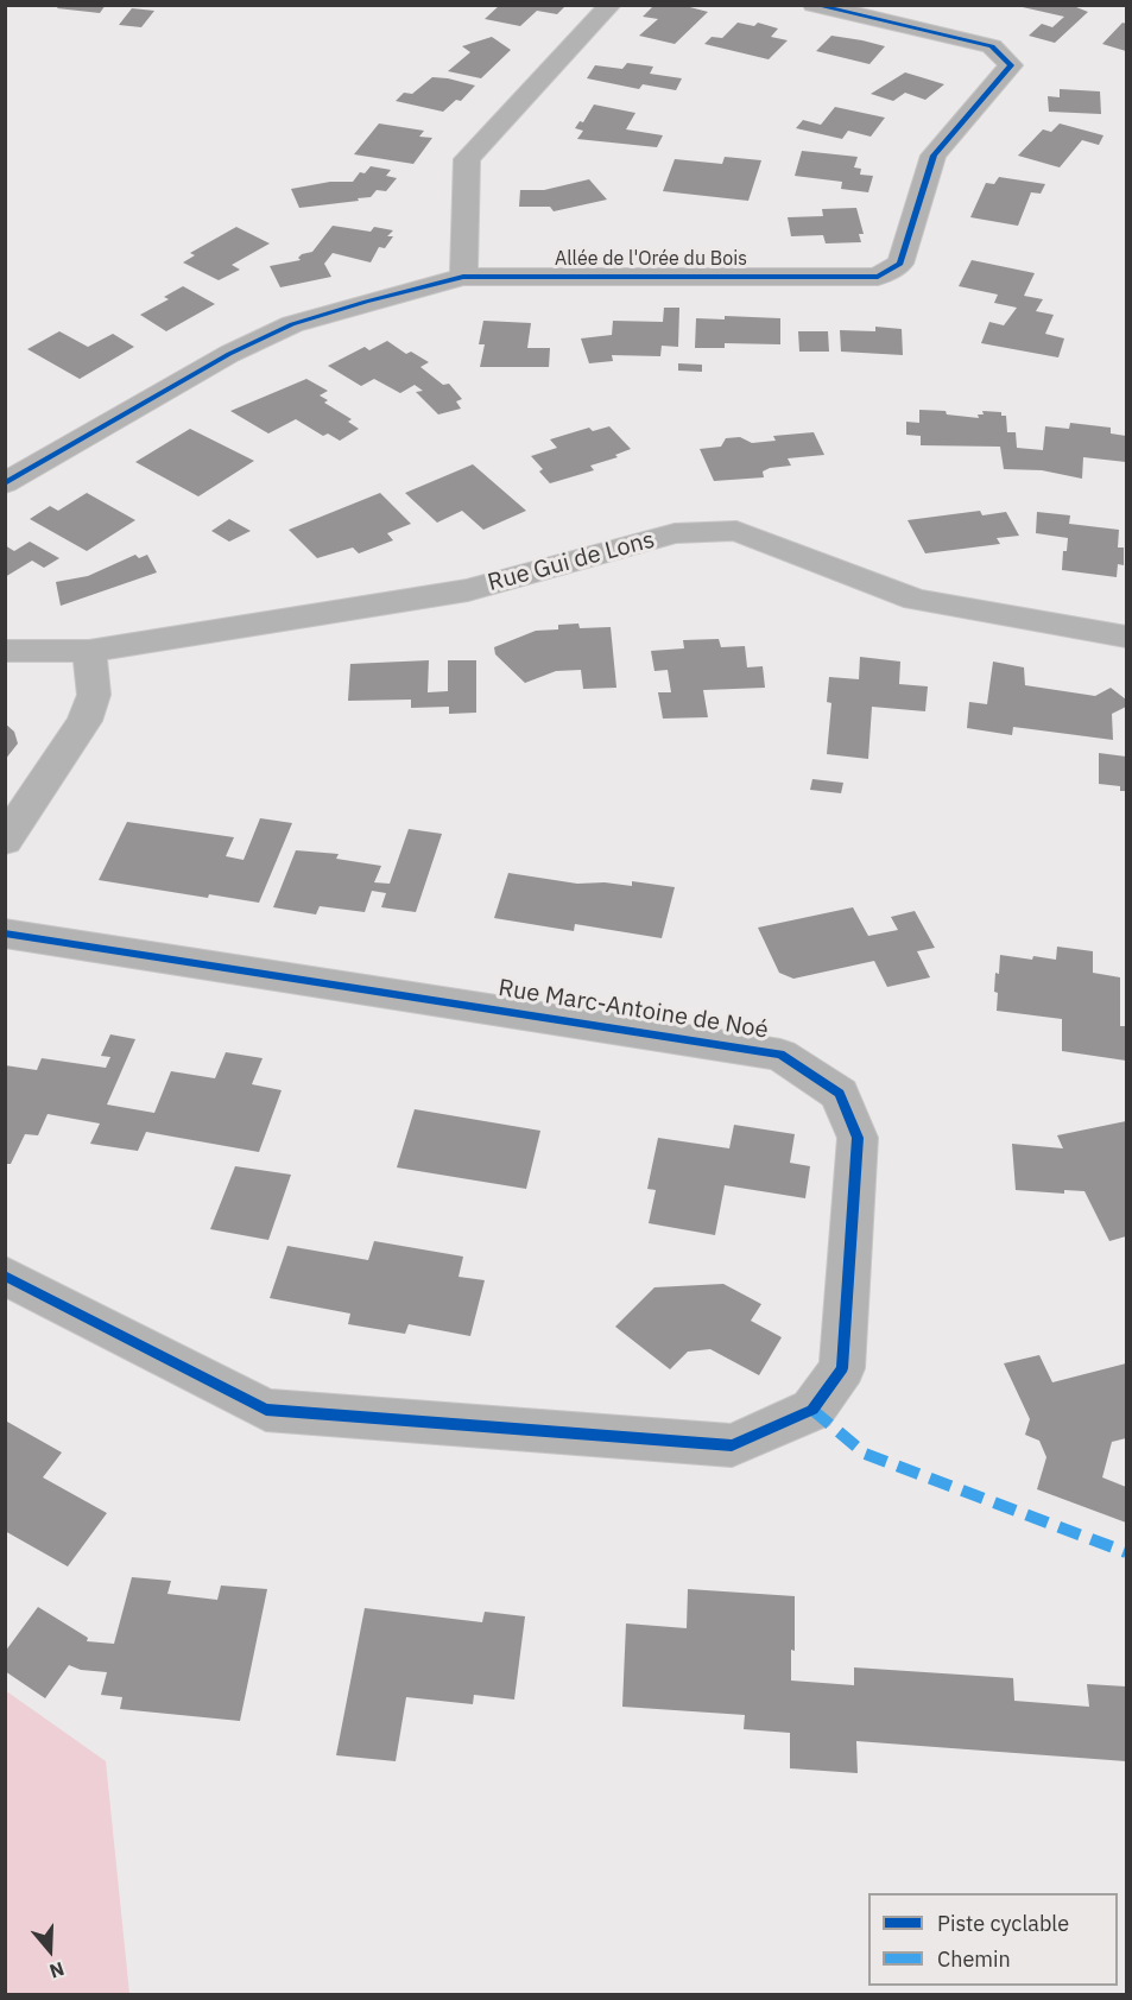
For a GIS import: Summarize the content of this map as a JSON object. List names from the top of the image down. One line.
{"streets":{"street":["Allée de l'Orée du Bois","Rue Gui de Lons","Rue Marc-Antoine de Noé"]},"legend":["Piste cyclable","Chemin"],"north":"bottom"}
